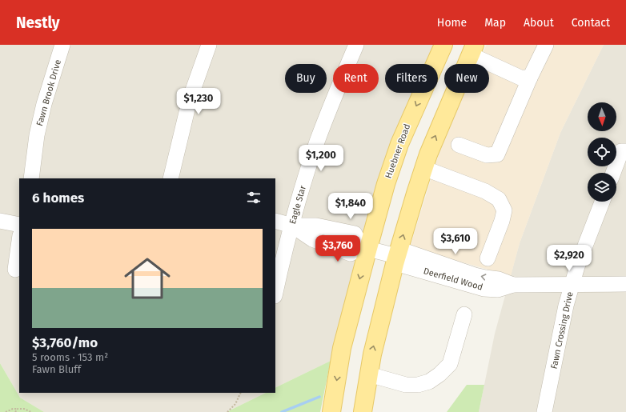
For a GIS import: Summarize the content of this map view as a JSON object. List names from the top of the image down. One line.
{"streets":{"main road":["Huebner Road"],"street":["Fawn Brook Drive","Eagle Star","Deerfield Wood","Fawn Crossing Drive"]},"crossings":[["Deerfield Wood","Fawn Crossing Drive"]],"north":"bottom","page":{"header":"Nestly","nav":["Home","Map","About","Contact"],"chip":["Buy","Rent","Filters","New"],"price":["$1,230","$1,200","$1,840","$3,610","$3,760","$2,920"],"heading":"6 homes","list":[{"name":"$3,760/mo","note":"5 rooms · 153 m² · Fawn Bluff"}]}}
